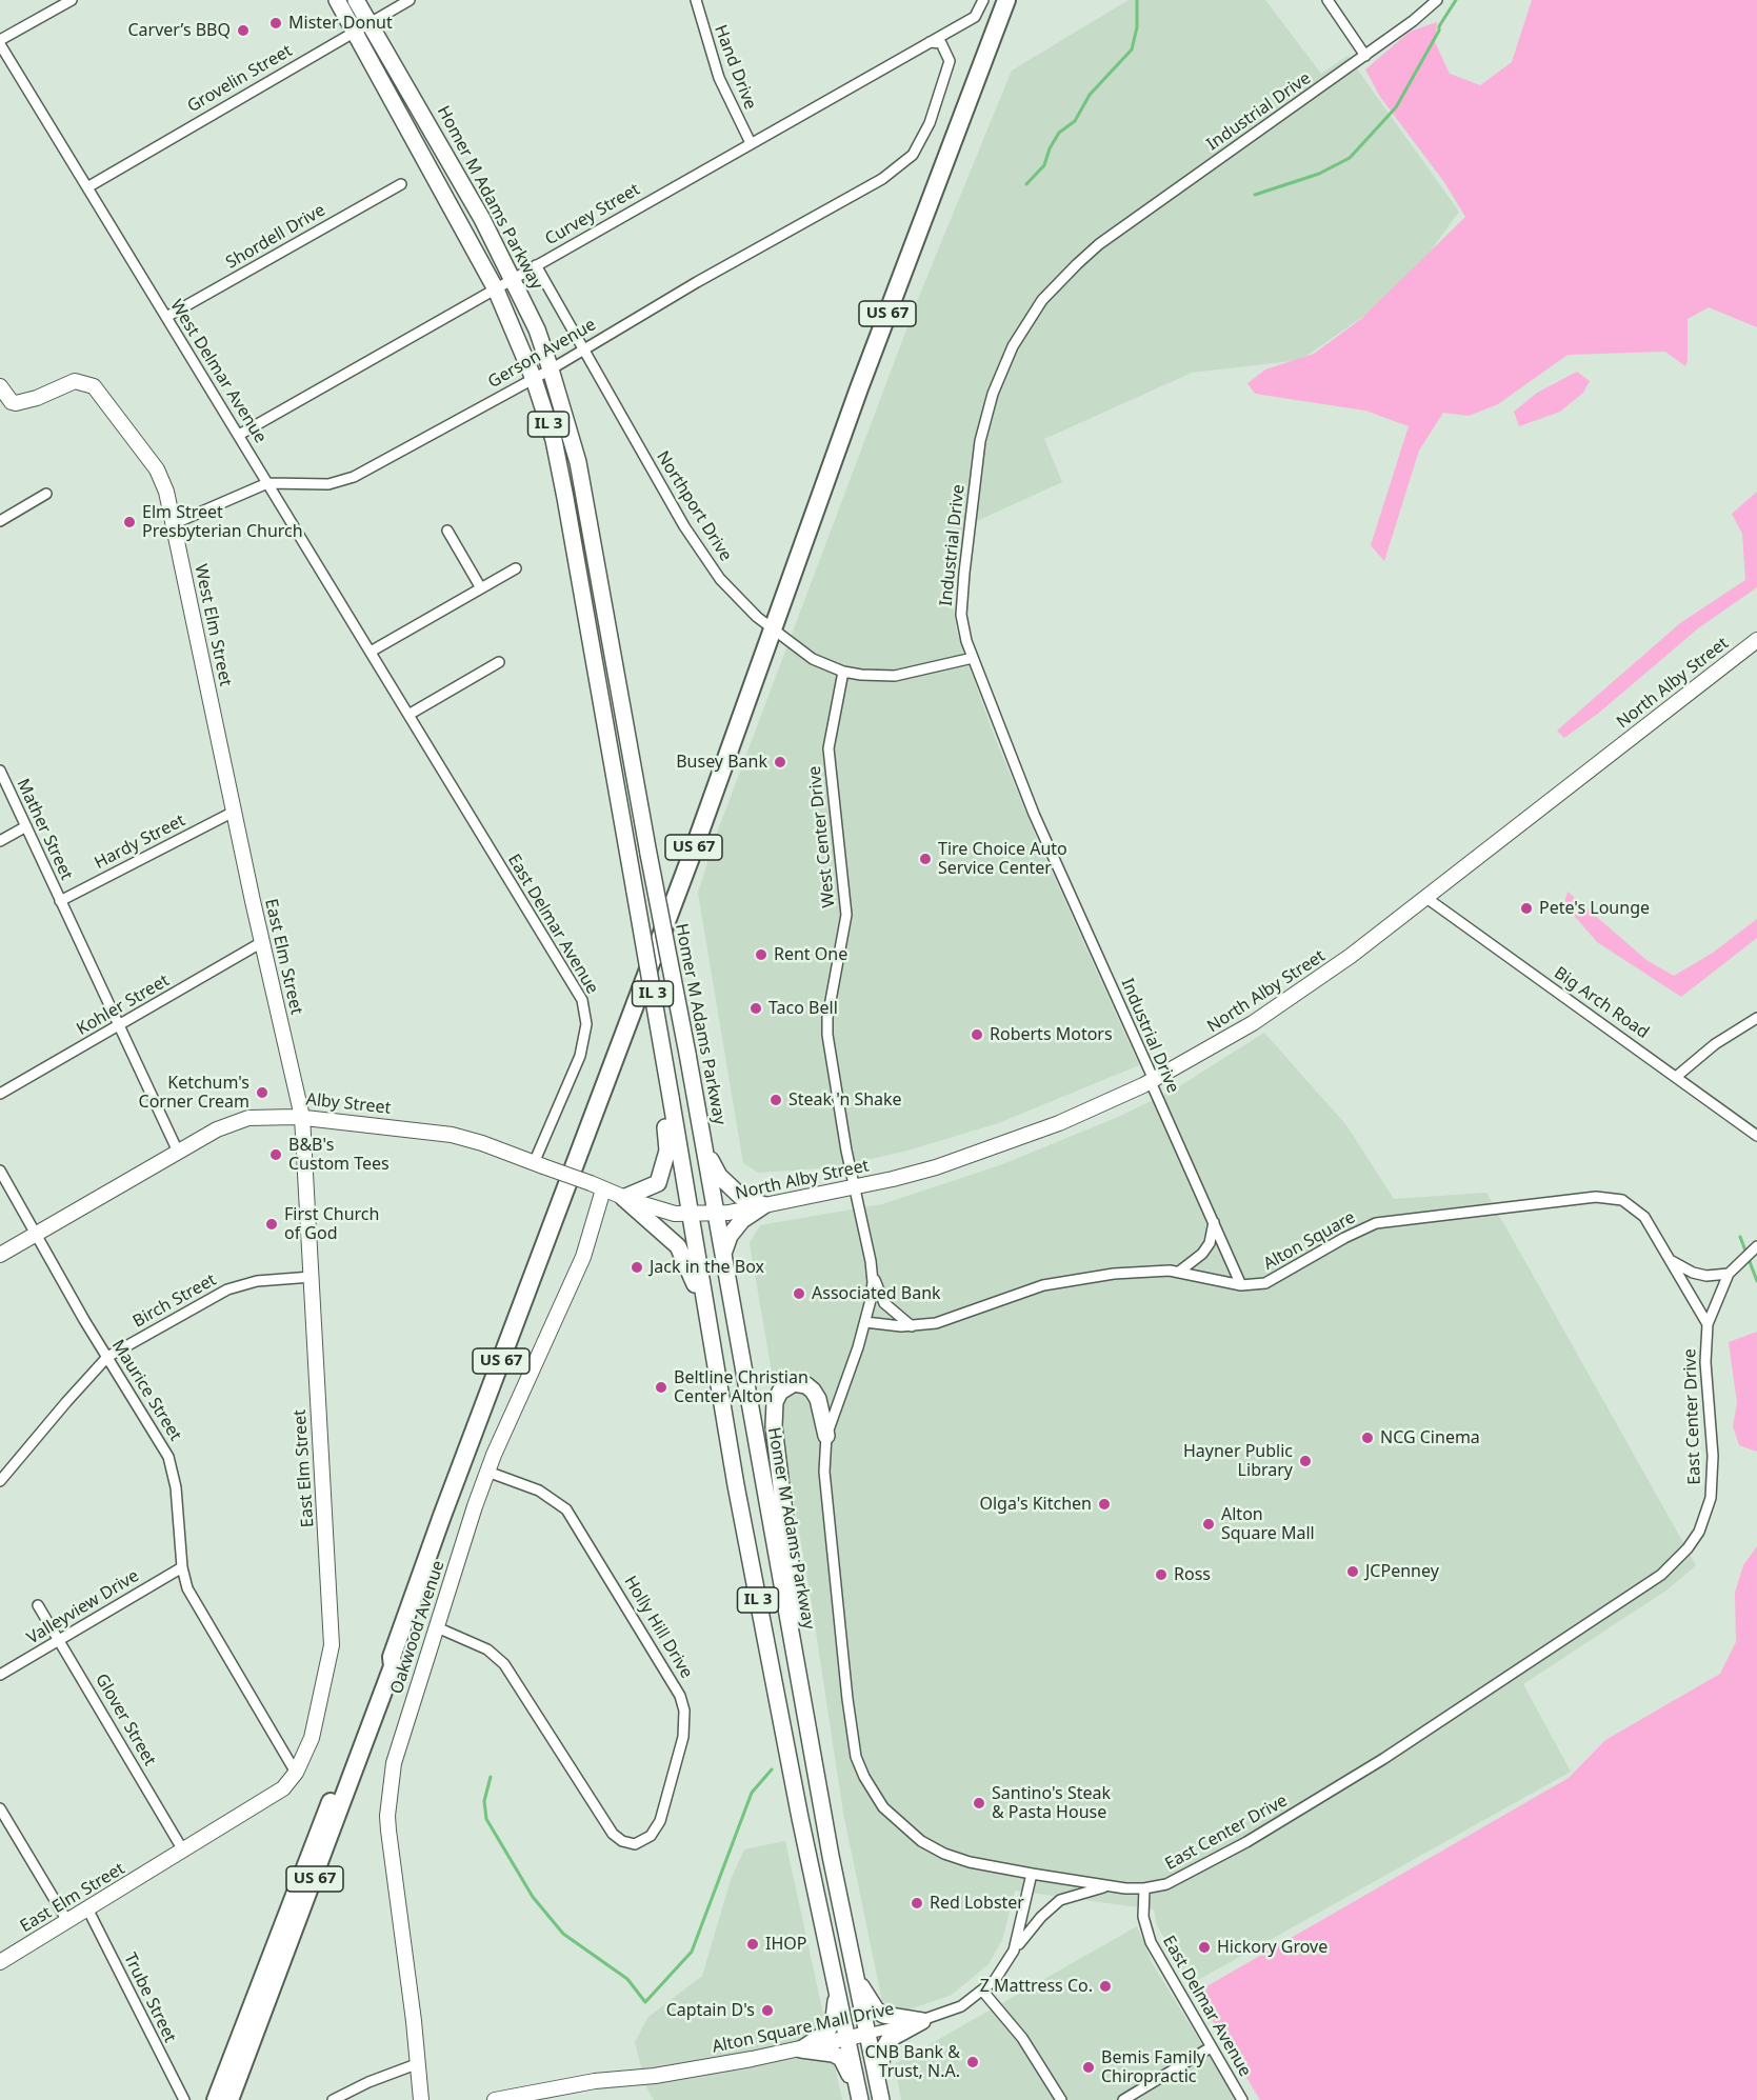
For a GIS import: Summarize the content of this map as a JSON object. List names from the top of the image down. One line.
{"streets":{"highway":["US 67"],"main road":["Homer M Adams Parkway","IL 3"],"street":["Hand Drive","Grovelin Street","Industrial Drive","Curvey Street","Shordell Drive","Gerson Avenue","West Delmar Avenue","Northport Drive","West Elm Street","North Alby Street","Mather Street","West Center Drive","Hardy Street","East Delmar Avenue","East Elm Street","Big Arch Road","Kohler Street","Alby Street","Alton Square","Birch Street","Maurice Street","East Center Drive","Valleyview Drive","Oakwood Avenue","Holly Hill Drive","Glover Street","Trube Street","Alton Square Mall Drive"]},"crossings":[["Hand Drive","Curvey Street"],["Grovelin Street","Homer M Adams Parkway"],["Grovelin Street","West Delmar Avenue"],["Grovelin Street","IL 3"],["Industrial Drive","Northport Drive"],["Industrial Drive","North Alby Street"],["Industrial Drive","Alton Square"],["Homer M Adams Parkway","Curvey Street"],["Homer M Adams Parkway","Gerson Avenue"],["Homer M Adams Parkway","North Alby Street"],["Homer M Adams Parkway","Alby Street"],["Homer M Adams Parkway","Alton Square Mall Drive"],["Curvey Street","Gerson Avenue"],["Curvey Street","West Delmar Avenue"],["Curvey Street","IL 3"],["Curvey Street","Northport Drive"],["Shordell Drive","West Delmar Avenue"],["US 67","Northport Drive"],["Gerson Avenue","West Delmar Avenue"],["Gerson Avenue","IL 3"],["Gerson Avenue","Northport Drive"],["Gerson Avenue","West Elm Street"],["West Delmar Avenue","East Delmar Avenue"],["IL 3","Alby Street"],["IL 3","Alton Square Mall Drive"],["Northport Drive","West Center Drive"],["West Elm Street","Hardy Street"],["West Elm Street","East Elm Street"],["North Alby Street","West Center Drive"],["North Alby Street","Big Arch Road"],["North Alby Street","Alby Street"],["North Alby Street","East Center Drive"],["Mather Street","Hardy Street"],["Mather Street","Kohler Street"],["Mather Street","Alby Street"],["West Center Drive","East Center Drive"],["Hardy Street","East Elm Street"],["East Delmar Avenue","Alby Street"],["East Delmar Avenue","East Center Drive"],["East Elm Street","Kohler Street"],["East Elm Street","Alby Street"],["East Elm Street","Birch Street"],["East Elm Street","Maurice Street"],["East Elm Street","Glover Street"],["East Elm Street","Trube Street"],["Alby Street","Maurice Street"],["Alby Street","Oakwood Avenue"],["Alton Square","East Center Drive"],["Birch Street","Maurice Street"],["Maurice Street","Valleyview Drive"],["East Center Drive","Alton Square Mall Drive"],["Valleyview Drive","Glover Street"],["Oakwood Avenue","Holly Hill Drive"]],"places":["Mister Donut","Carver’s BBQ","Elm Street Presbyterian Church","Busey Bank","Tire Choice Auto Service Center","Pete's Lounge","Rent One","Taco Bell","Roberts Motors","Ketchum's Corner Cream","Steak 'n Shake","B&B's Custom Tees","First Church of God","Jack in the Box","Associated Bank","Beltline Christian Center Alton","NCG Cinema","Hayner Public Library","Olga's Kitchen","Alton Square Mall","JCPenney","Ross","Santino's Steak & Pasta House","Red Lobster","IHOP","Hickory Grove","Z Mattress Co.","Captain D's","CNB Bank & Trust, N.A.","Bemis Family Chiropractic"]}
